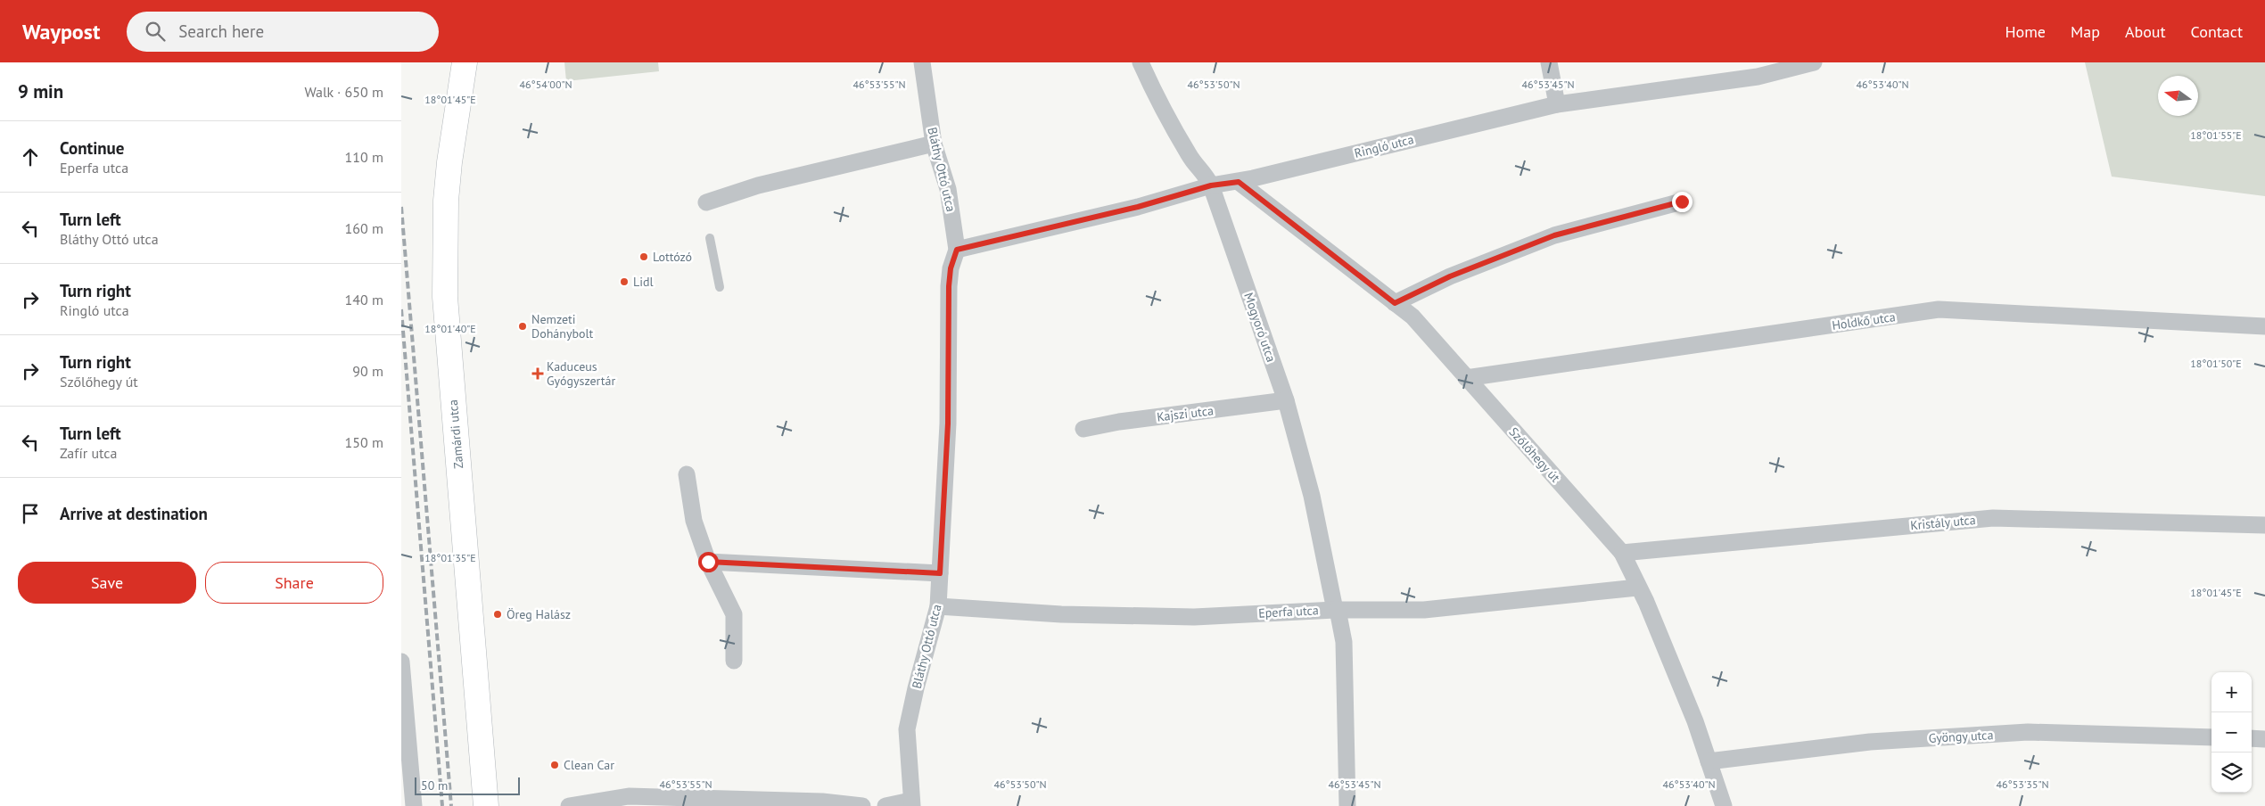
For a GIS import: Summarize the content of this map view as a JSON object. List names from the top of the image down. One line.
{"streets":{"main road":["Zamárdi utca"],"street":["Ringló utca","Bláthy Ottó utca","Holdkő utca","Mogyoró utca","Kajszi utca","Szőlőhegy út","Kristály utca","Eperfa utca","Gyöngy utca"]},"crossings":[["Ringló utca","Bláthy Ottó utca"],["Ringló utca","Mogyoró utca"],["Ringló utca","Szőlőhegy út"],["Bláthy Ottó utca","Eperfa utca"],["Holdkő utca","Szőlőhegy út"],["Mogyoró utca","Kajszi utca"],["Mogyoró utca","Eperfa utca"],["Szőlőhegy út","Kristály utca"],["Szőlőhegy út","Eperfa utca"],["Szőlőhegy út","Gyöngy utca"]],"places":{"other":["Lottózó","Lidl","Nemzeti Dohánybolt","Öreg Halász","Clean Car"],"health":["Kaduceus Gyógyszertár"]},"scale_bar":"50 m","north":"left","page":{"header":"Waypost","search":"Search here","nav":["Home","Map","About","Contact"],"heading":["9 min","Walk · 650 m"],"list":[["Continue","Eperfa utca","110 m"],["Turn left","Bláthy Ottó utca","160 m"],["Turn right","Ringló utca","140 m"],["Turn right","Szőlőhegy út","90 m"],["Turn left","Zafír utca","150 m"],"Arrive at destination"],"buttons":["Save","Share"],"map_buttons":["+","−"],"scale":"50 m"},"coordinates":["46°53'50\"N","46°53'45\"N","46°53'40\"N","46°54'00\"N","46°53'55\"N","18°01'45\"E","18°01'55\"E","18°01'40\"E","18°01'50\"E","18°01'35\"E","46°53'35\"N"]}
